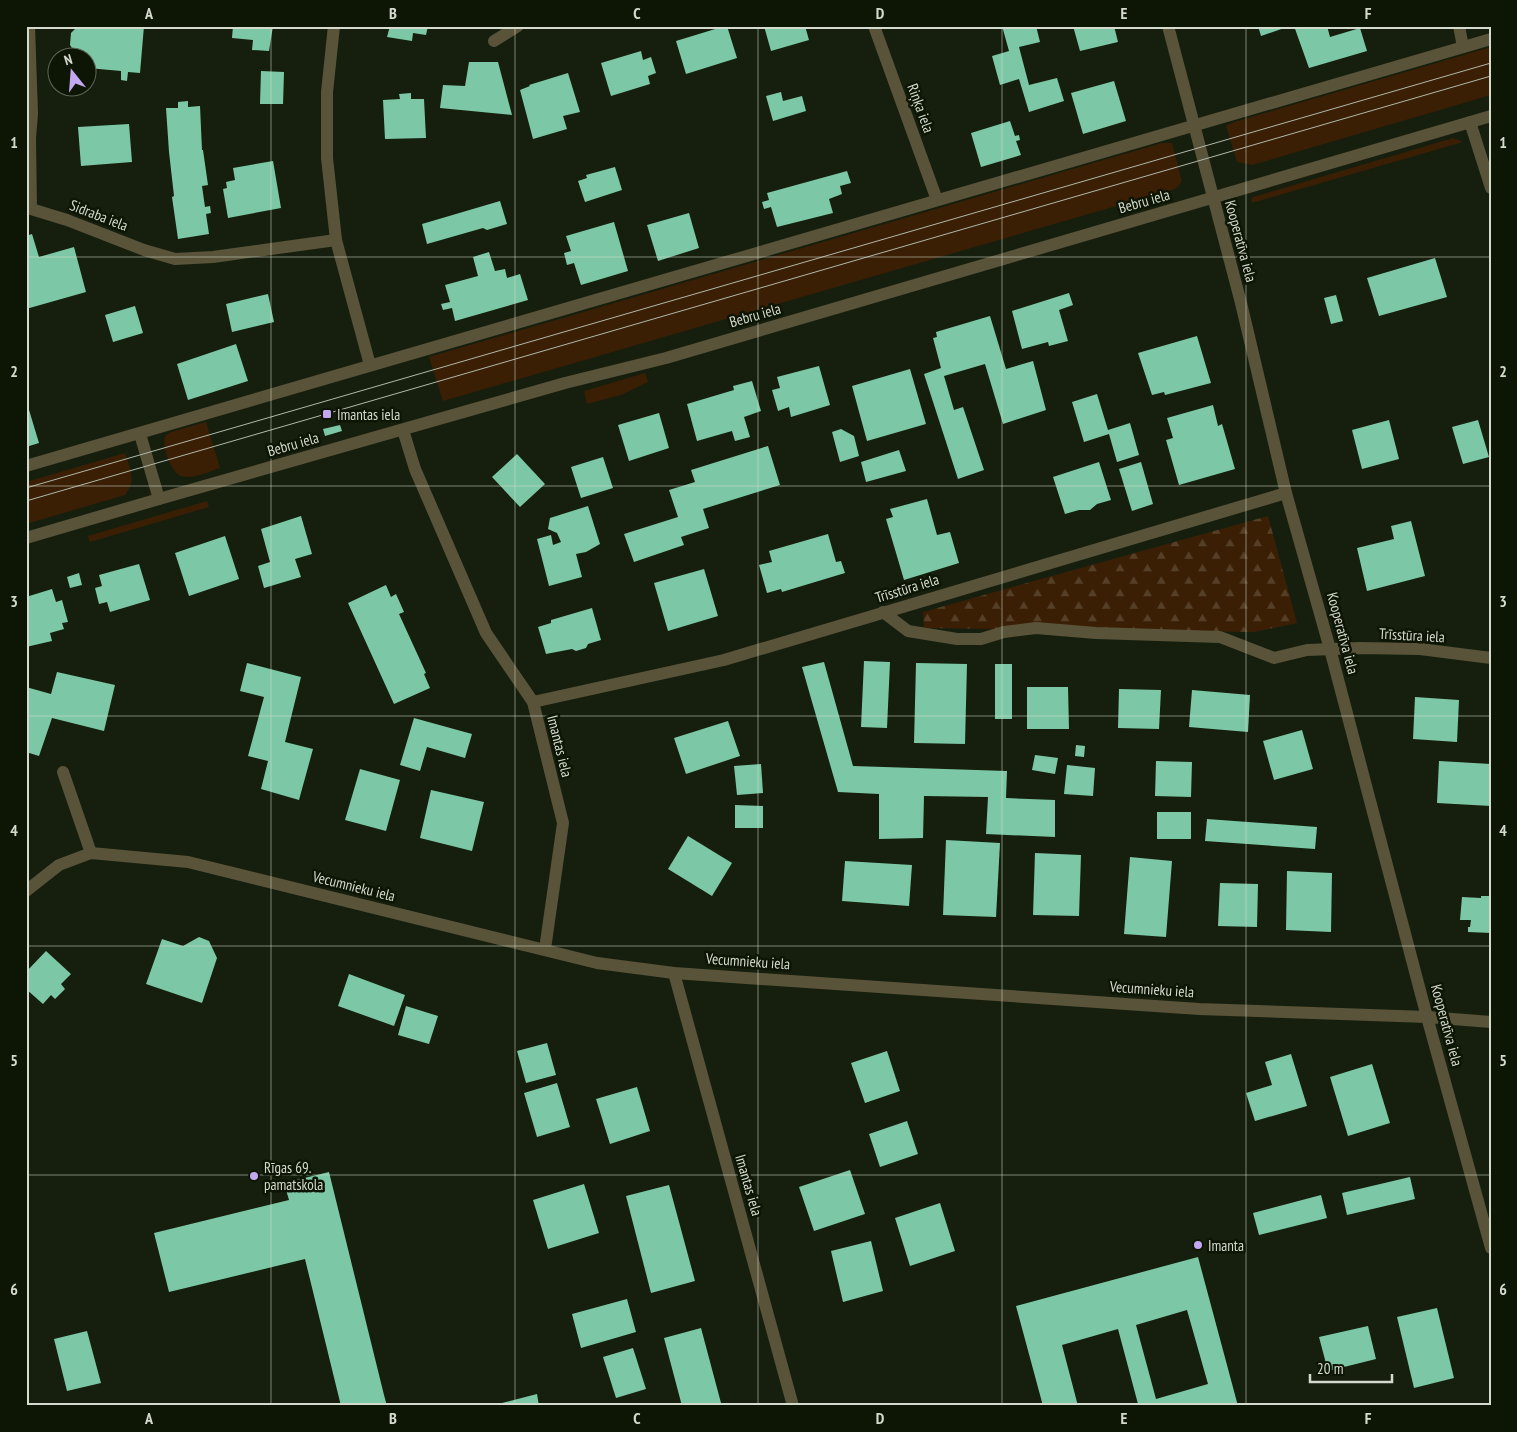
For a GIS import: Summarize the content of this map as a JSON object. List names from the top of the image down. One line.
{"streets":{"street":["Riņķa iela","Bebru iela","Sidraba iela","Kooperatīva iela","Trīsstūra iela","Imantas iela","Vecumnieku iela"]},"crossings":[["Bebru iela","Kooperatīva iela"],["Bebru iela","Imantas iela"],["Kooperatīva iela","Trīsstūra iela"],["Kooperatīva iela","Vecumnieku iela"],["Trīsstūra iela","Imantas iela"],["Imantas iela","Vecumnieku iela"]],"places":{"transit":["Imantas iela"],"other":["Rīgas 69. pamatskola","Imanta"]},"scale_bar":"20 m","north":"top","grid":{"columns":["A","B","C","D","E","F"],"rows":["1","2","3","4","5","6"]}}
